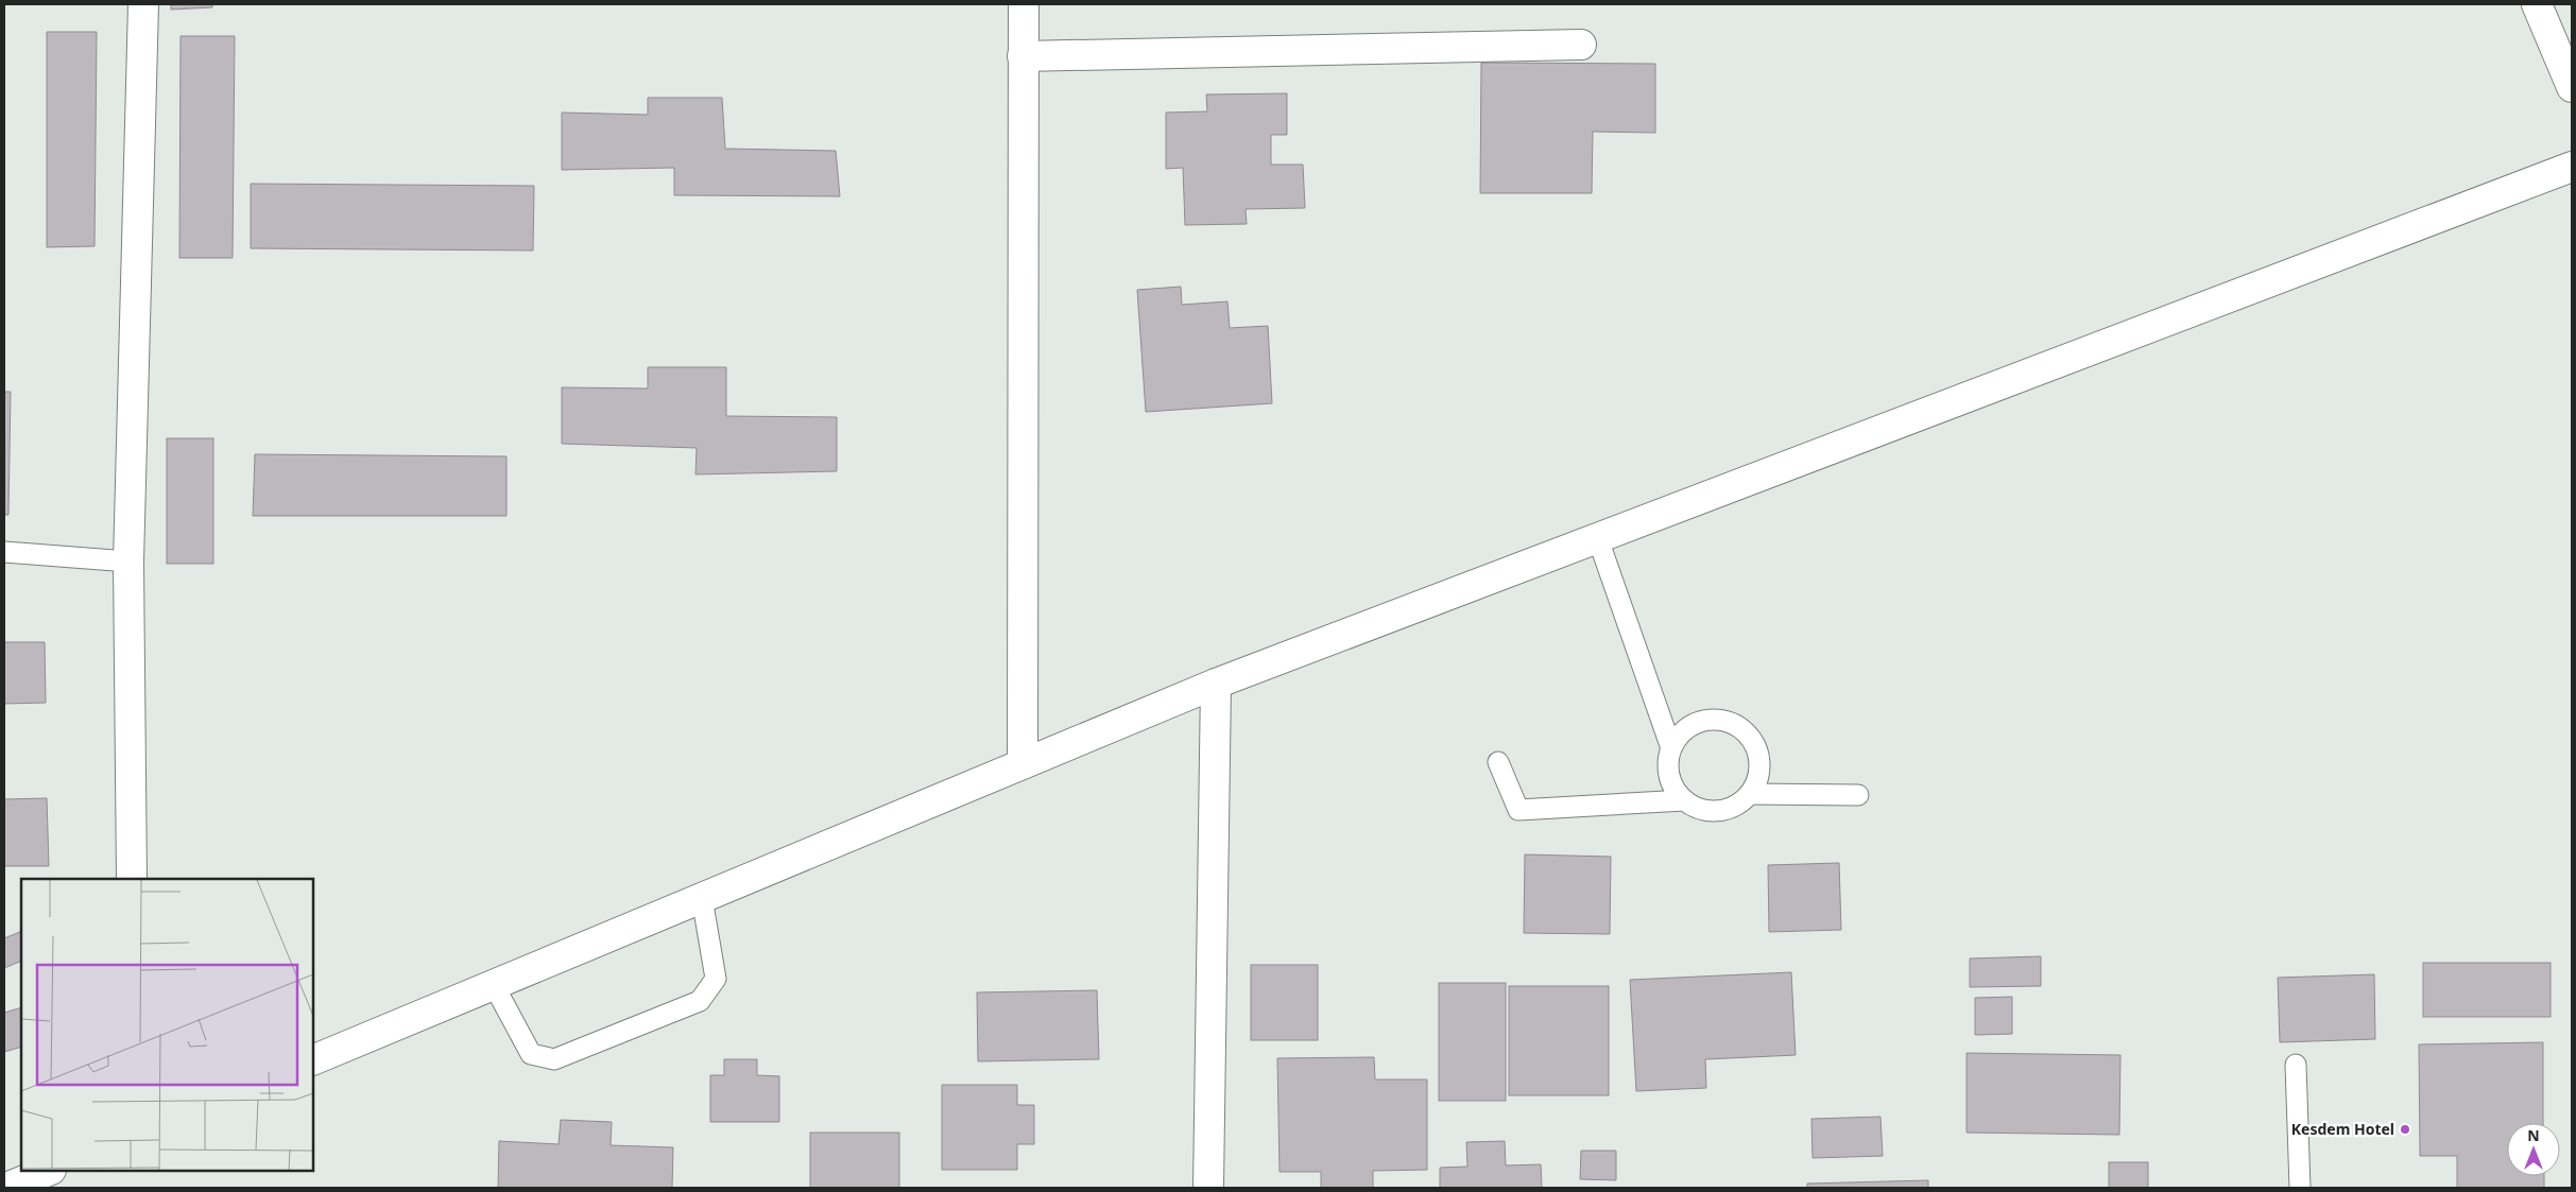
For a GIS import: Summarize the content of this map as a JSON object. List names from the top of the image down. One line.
{"places":["Kesdem Hotel"],"north":"top"}
